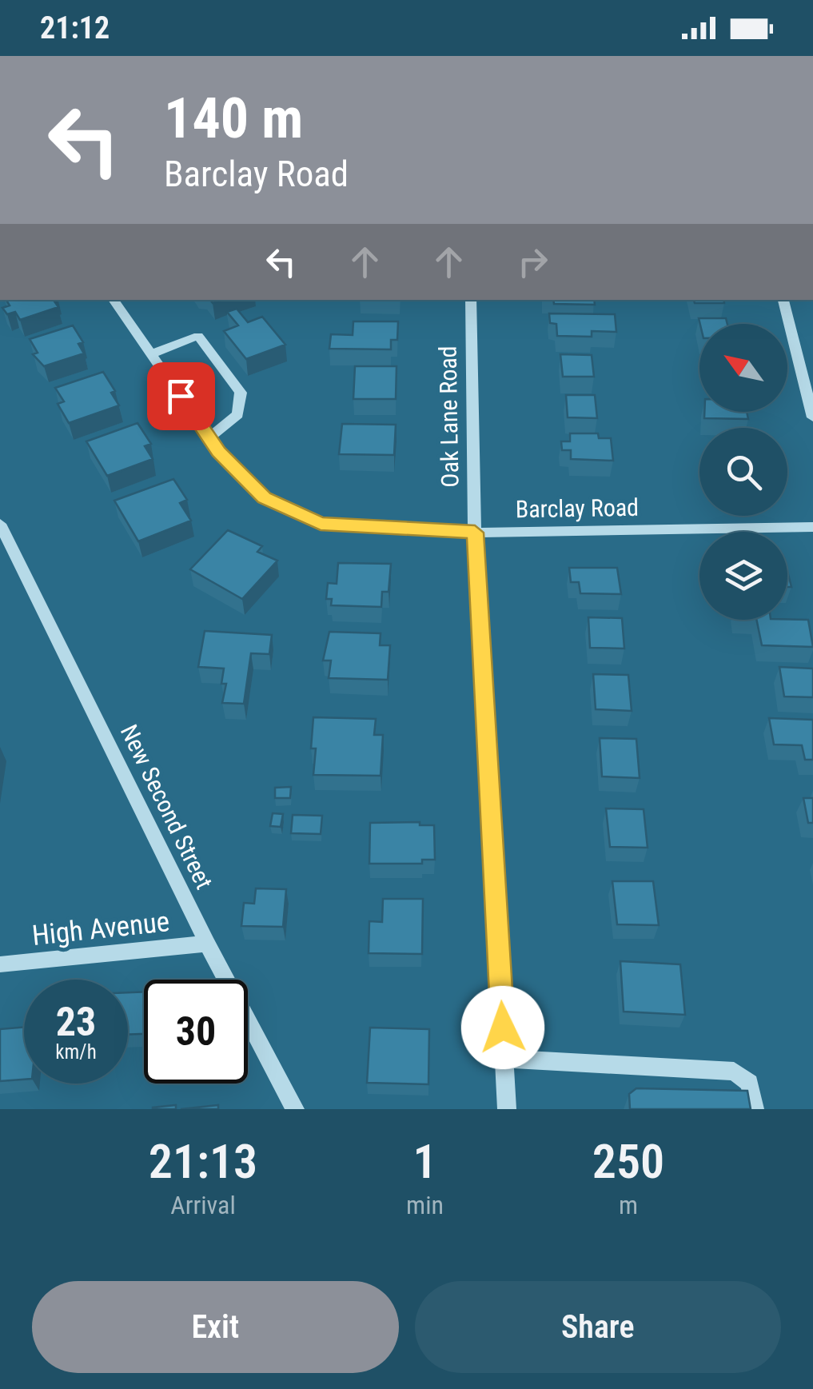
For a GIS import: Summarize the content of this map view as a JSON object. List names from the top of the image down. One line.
{"streets":{"street":["Oak Lane Road","Barclay Road","New Second Street","High Avenue"]},"crossings":[["Oak Lane Road","Barclay Road"],["New Second Street","High Avenue"]],"north":"top left","page":{"status":"21:12","turn":["140 m","Barclay Road"],"speed":"23 km/h","limit":"30","eta":["21:13","Arrival","1","min","250","m"],"buttons":["Exit","Share"]}}
